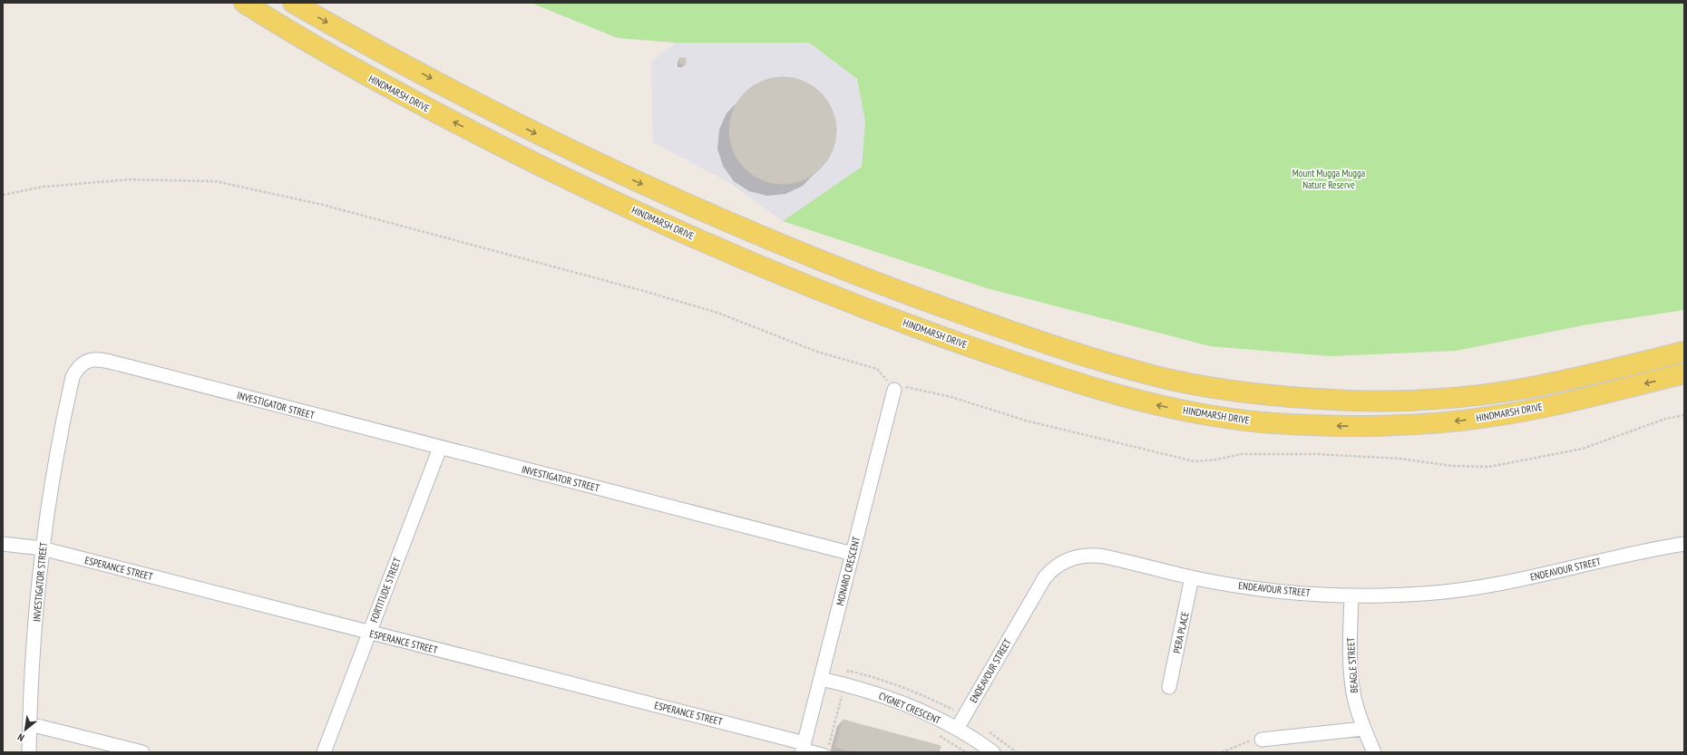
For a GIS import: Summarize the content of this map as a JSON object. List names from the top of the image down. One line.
{"streets":{"main road":["HINDMARSH DRIVE"],"street":["INVESTIGATOR STREET","ESPERANCE STREET","ENDEAVOUR STREET","MONARO CRESCENT","FORTITUDE STREET","PERA PLACE","BEAGLE STREET","CYGNET CRESCENT"]},"crossings":[["INVESTIGATOR STREET","ESPERANCE STREET"],["INVESTIGATOR STREET","MONARO CRESCENT"],["INVESTIGATOR STREET","FORTITUDE STREET"],["ESPERANCE STREET","MONARO CRESCENT"],["ESPERANCE STREET","FORTITUDE STREET"],["ENDEAVOUR STREET","PERA PLACE"],["ENDEAVOUR STREET","BEAGLE STREET"],["ENDEAVOUR STREET","CYGNET CRESCENT"],["MONARO CRESCENT","CYGNET CRESCENT"]],"parks":["Mount Mugga Mugga Nature Reserve"],"north":"bottom left"}
